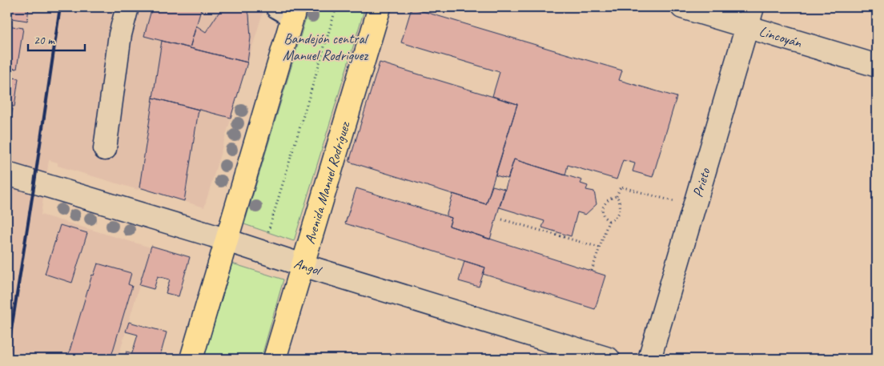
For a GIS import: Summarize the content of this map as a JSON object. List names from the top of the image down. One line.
{"streets":{"main road":["Avenida Manuel Rodríguez"],"street":["Lincoyán","Prieto","Angol"]},"crossings":[["Lincoyán","Prieto"],["Avenida Manuel Rodríguez","Angol"]],"parks":["Bandejón central Manuel Rodriguez"],"scale_bar":"20 m"}
